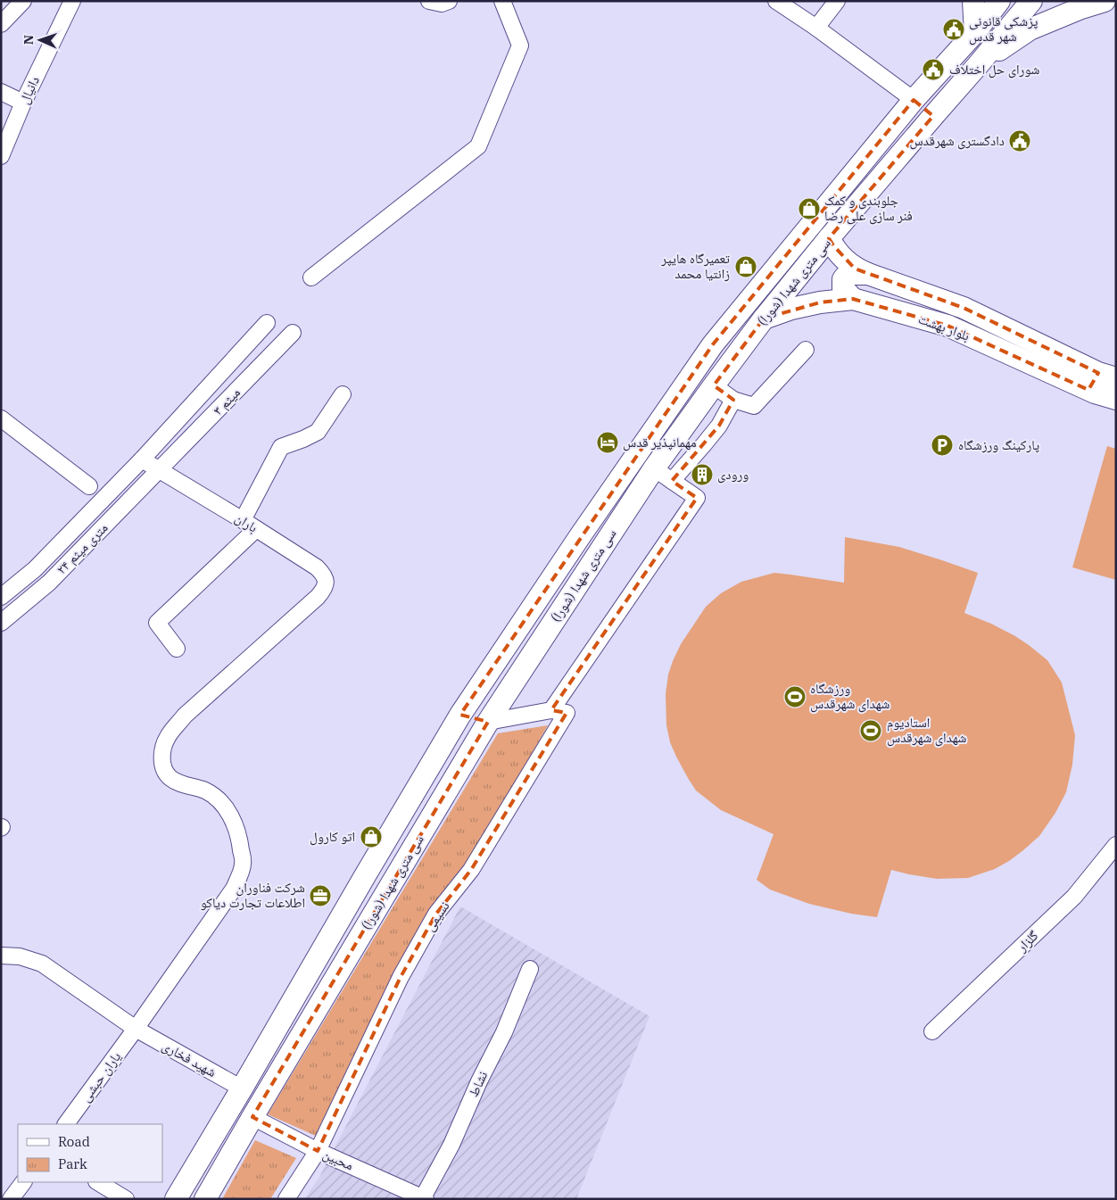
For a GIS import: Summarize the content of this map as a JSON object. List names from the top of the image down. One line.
{"streets":{"main road":["سی متری شهدا (شورا)","بلوار بهشت"],"street":["دانیال","میثم ۳","باران","۲۴ متری میثم","نسیمی","گلزار","شهید فخاری","یاران حبشی","نشاط","محبین"]},"crossings":[["سی متری شهدا (شورا)","بلوار بهشت"],["سی متری شهدا (شورا)","شهید فخاری"],["سی متری شهدا (شورا)","محبین"],["میثم ۳","باران"],["میثم ۳","۲۴ متری میثم"],["باران","۲۴ متری میثم"],["باران","یاران حبشی"],["نسیمی","محبین"],["شهید فخاری","یاران حبشی"],["نشاط","محبین"]],"places":{"public building":["پزشکی قانونی شهر قدس","شورای حل اختلاف","دادگستری شهرقدس"],"shop":["جلوبندی و کمک فنر سازی علی رضا","تعمیرگاه هایپر زانتیا محمد","اتو کارول"],"hotel":["مهمانپذیر قدس"],"parking":["پارکینگ ورزشگاه"],"building":["ورودی"],"sports":["ورزشگاه شهدای شهرقدس","استادیوم شهدای شهرقدس"],"office":["شرکت فناوران اطلاعات تجارت دیاکو"]},"legend":["Road","Park"],"north":"left"}
